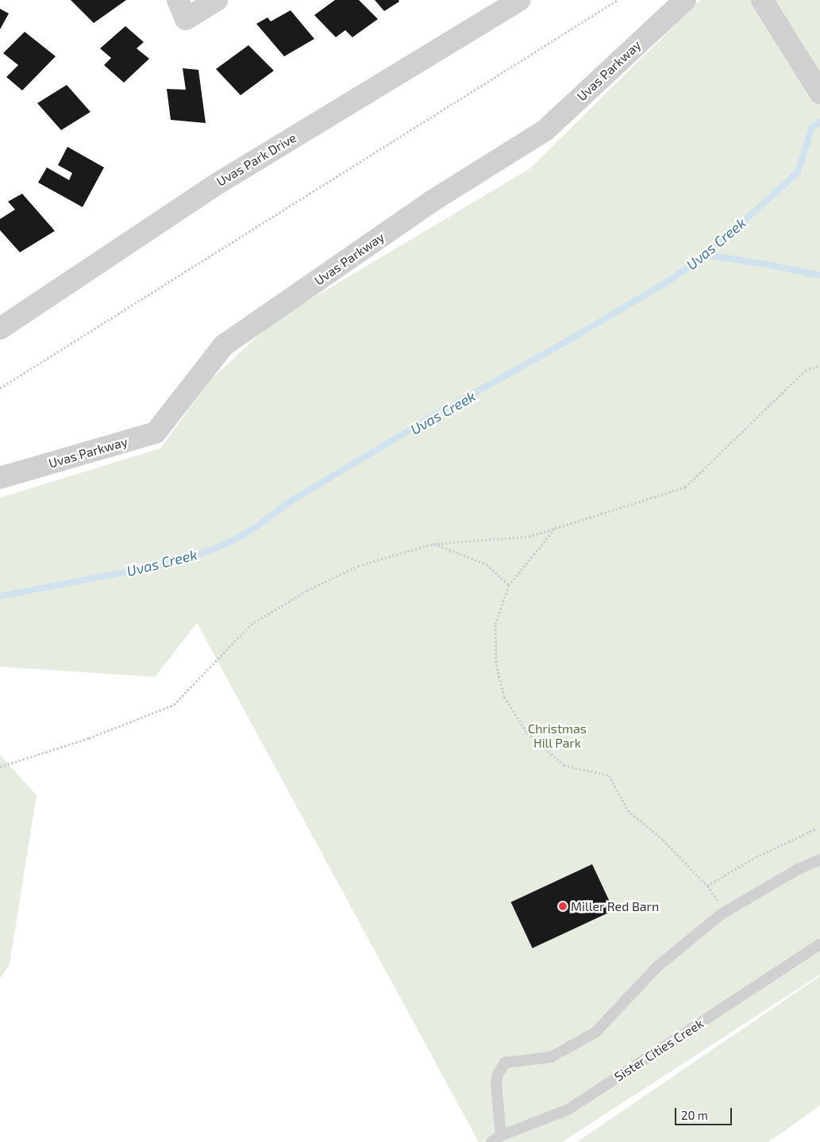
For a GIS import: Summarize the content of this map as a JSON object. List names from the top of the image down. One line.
{"streets":{"street":["Uvas Parkway","Uvas Park Drive"],"lane":["Sister Cities Creek"]},"water":["Uvas Creek"],"parks":["Christmas Hill Park"],"places":["Miller Red Barn"],"scale_bar":"20 m"}
